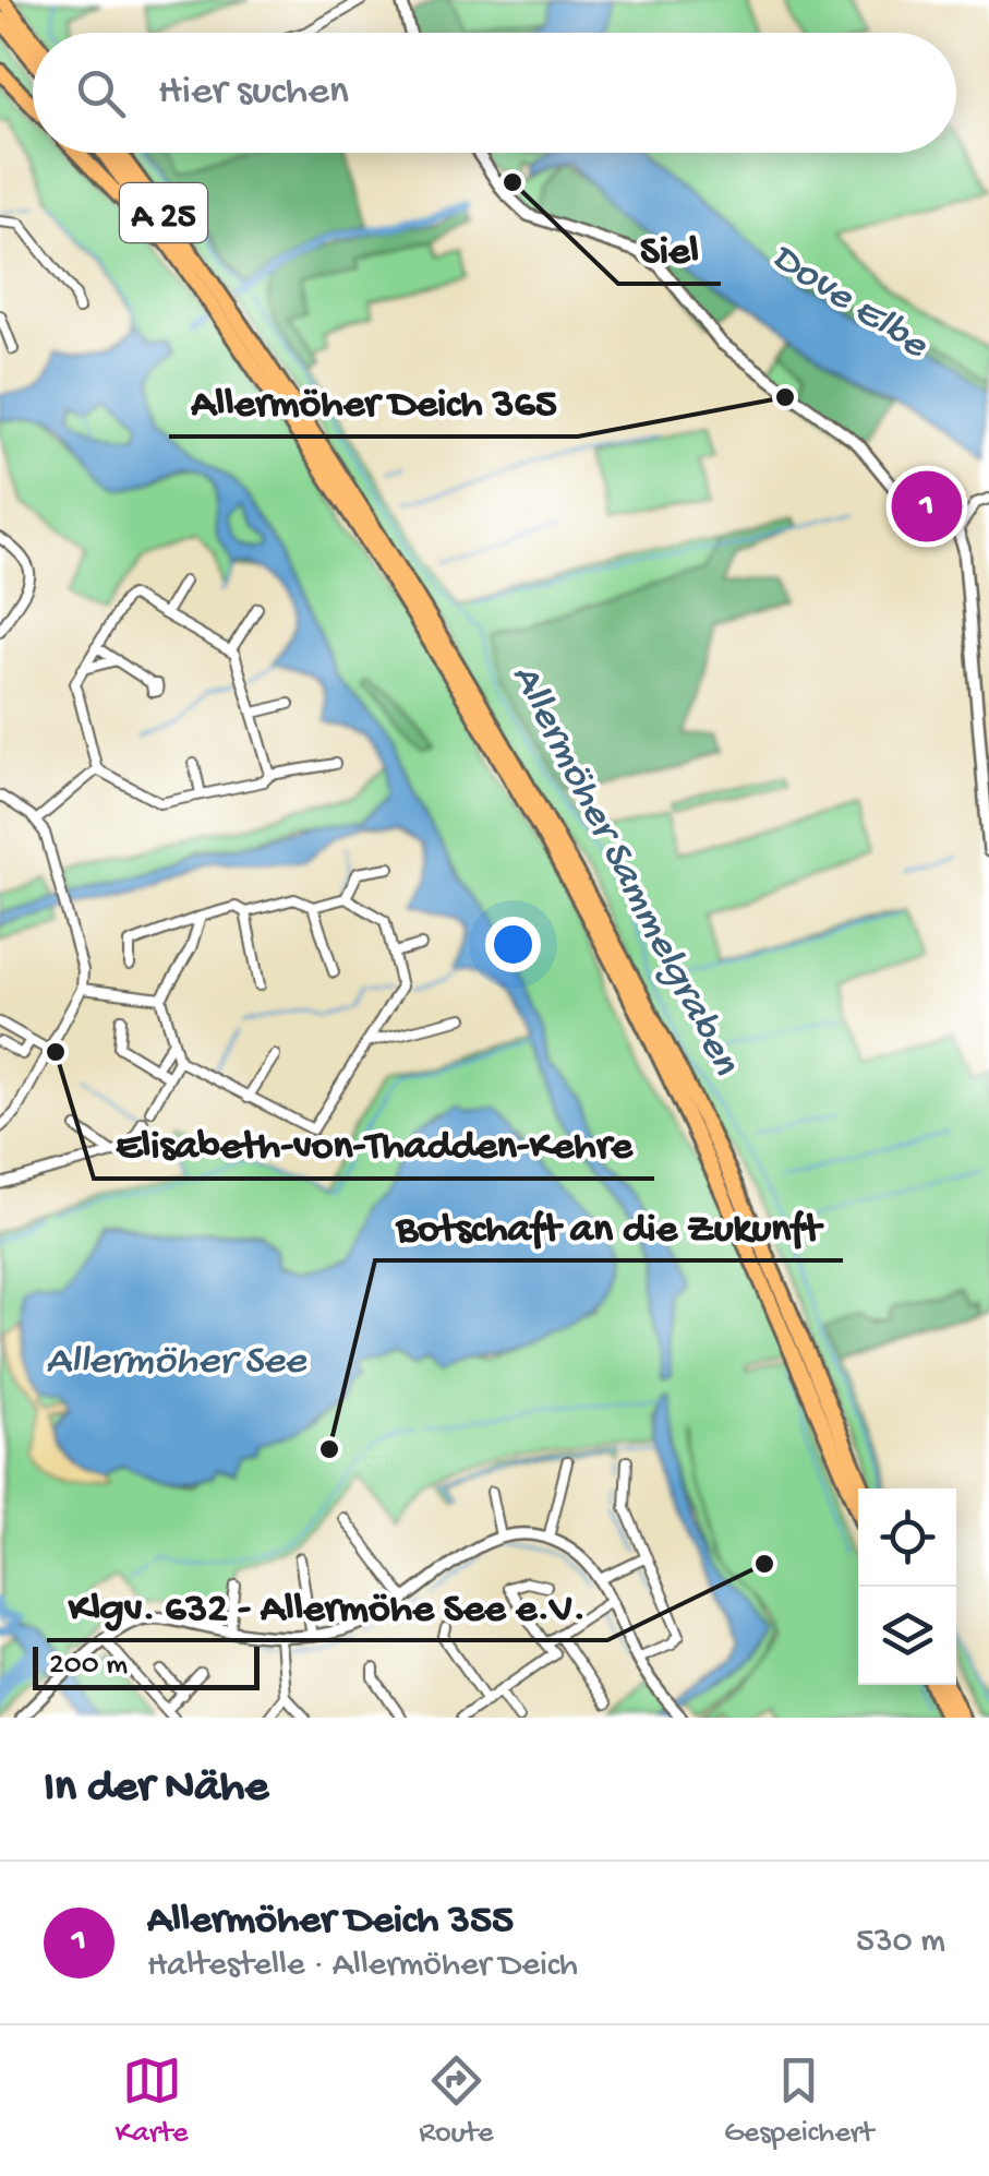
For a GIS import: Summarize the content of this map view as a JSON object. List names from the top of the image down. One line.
{"streets":{"highway":["A 25"]},"water":["Dove Elbe","Allermöher Sammelgraben","Allermöher See"],"places":["Siel","Allermöher Deich 365","Elisabeth-von-Thadden-Kehre","Botschaft an die Zukunft","Klgv. 632 - Allermöhe See e.V."],"scale_bar":"200 m","page":{"search":"Hier suchen","pins":"1","scale":"200 m","heading":"In der Nähe","list":[{"mark":"1","name":"Allermöher Deich 355","note":"Haltestelle · Allermöher Deich","value":"530 m"}],"nav":["Karte","Route","Gespeichert"]}}
